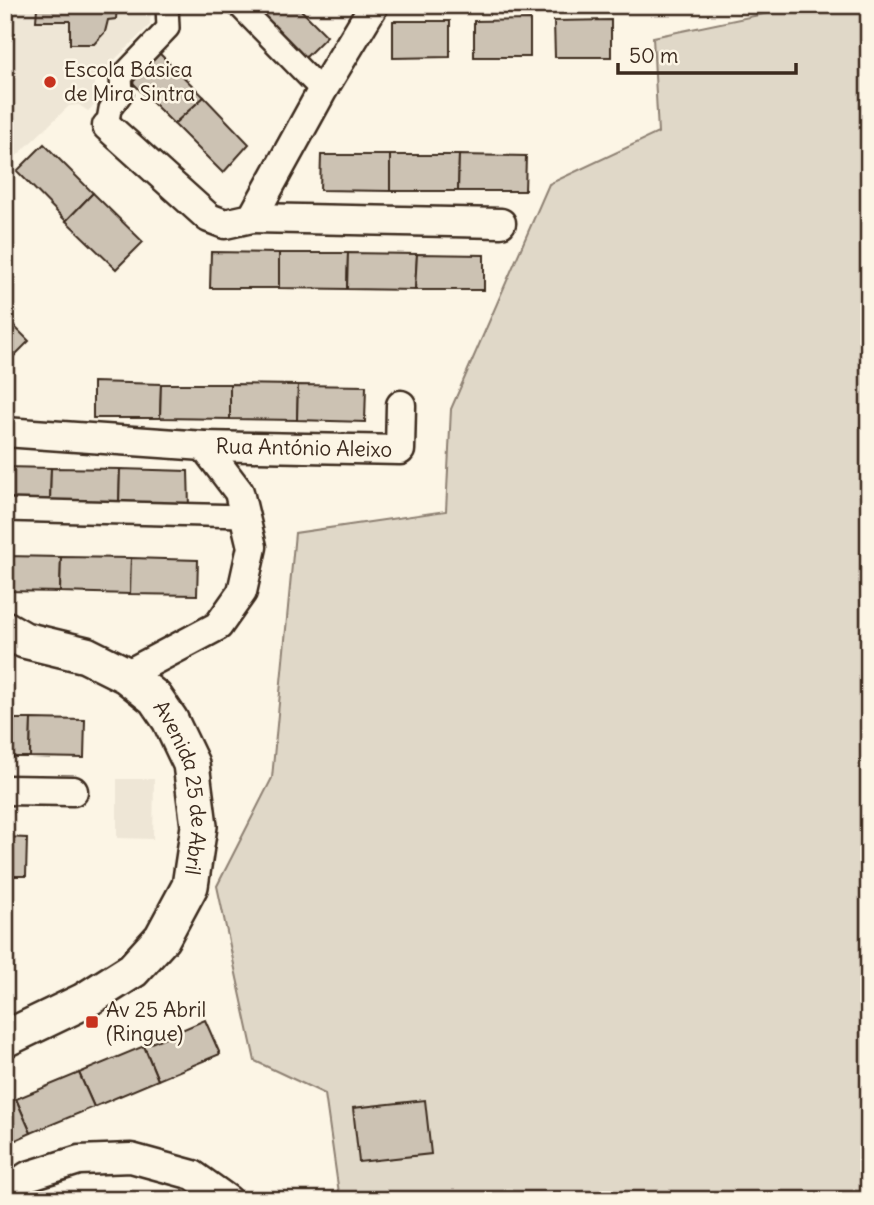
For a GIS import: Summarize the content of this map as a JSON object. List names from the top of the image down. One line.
{"streets":{"street":["Rua António Aleixo","Avenida 25 de Abril"]},"crossings":[["Rua António Aleixo","Avenida 25 de Abril"]],"places":{"other":["Escola Básica de Mira Sintra"],"transit":["Av 25 Abril (Ringue)"]},"scale_bar":"50 m"}
